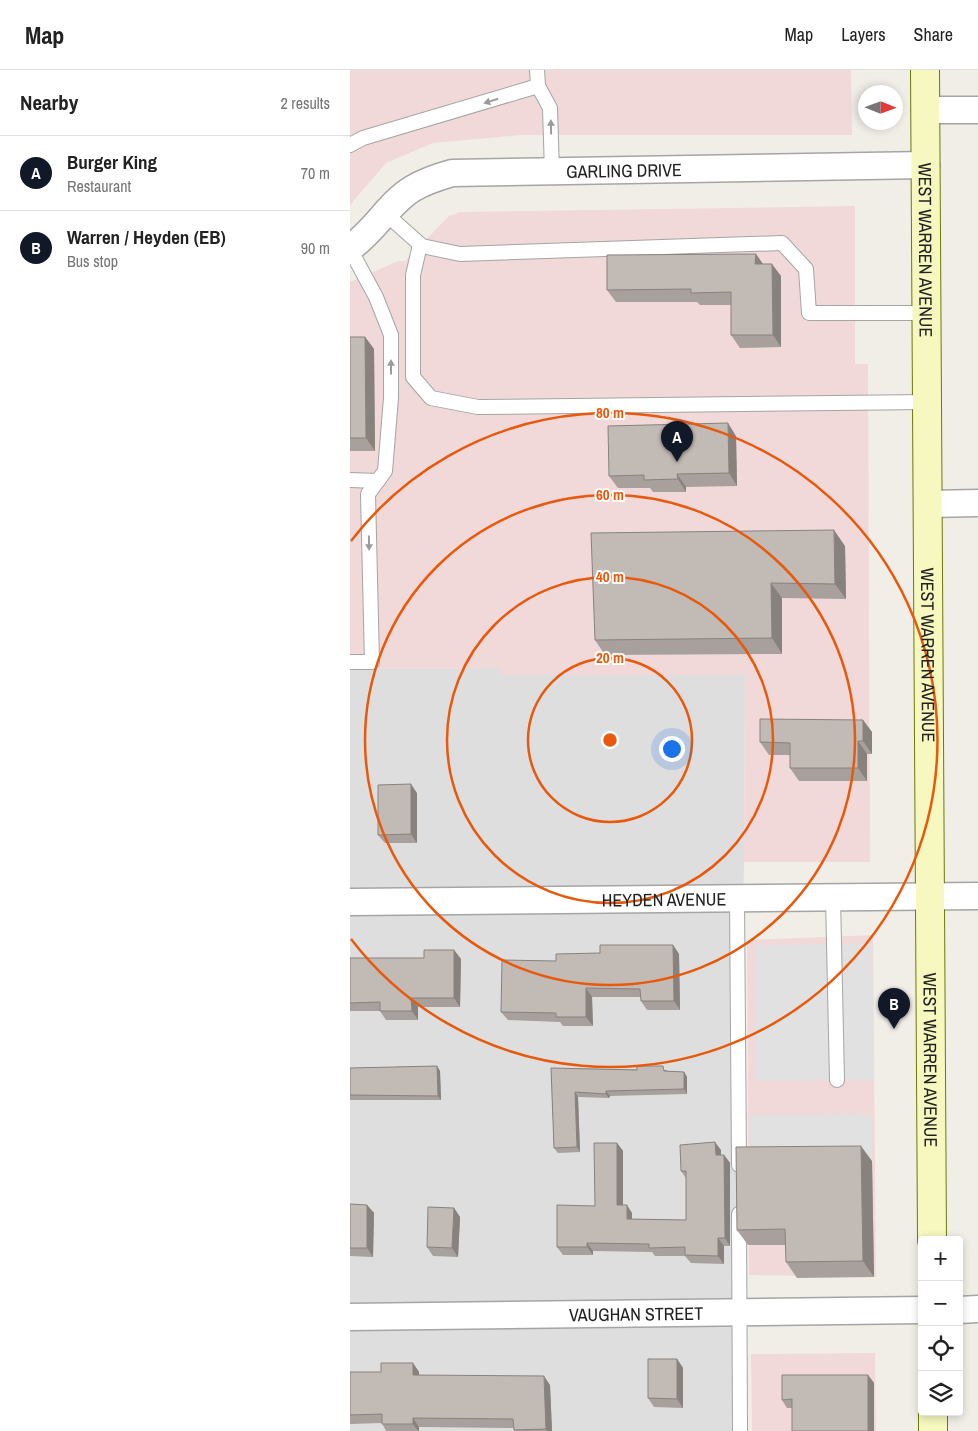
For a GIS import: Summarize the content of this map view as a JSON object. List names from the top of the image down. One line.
{"streets":{"main road":["WEST WARREN AVENUE"],"street":["GARLING DRIVE","HEYDEN AVENUE","VAUGHAN STREET"]},"crossings":[["GARLING DRIVE","WEST WARREN AVENUE"],["WEST WARREN AVENUE","HEYDEN AVENUE"]],"north":"right","page":{"header":"Map","nav":["Map","Layers","Share"],"heading":["Nearby","2 results"],"list":[{"mark":"A","name":"Burger King","note":"Restaurant","value":"70 m"},{"mark":"B","name":"Warren / Heyden (EB)","note":"Bus stop","value":"90 m"}],"pins":["A","B"],"map_buttons":["+","−"]},"rings":["80 m","60 m","40 m","20 m"]}
